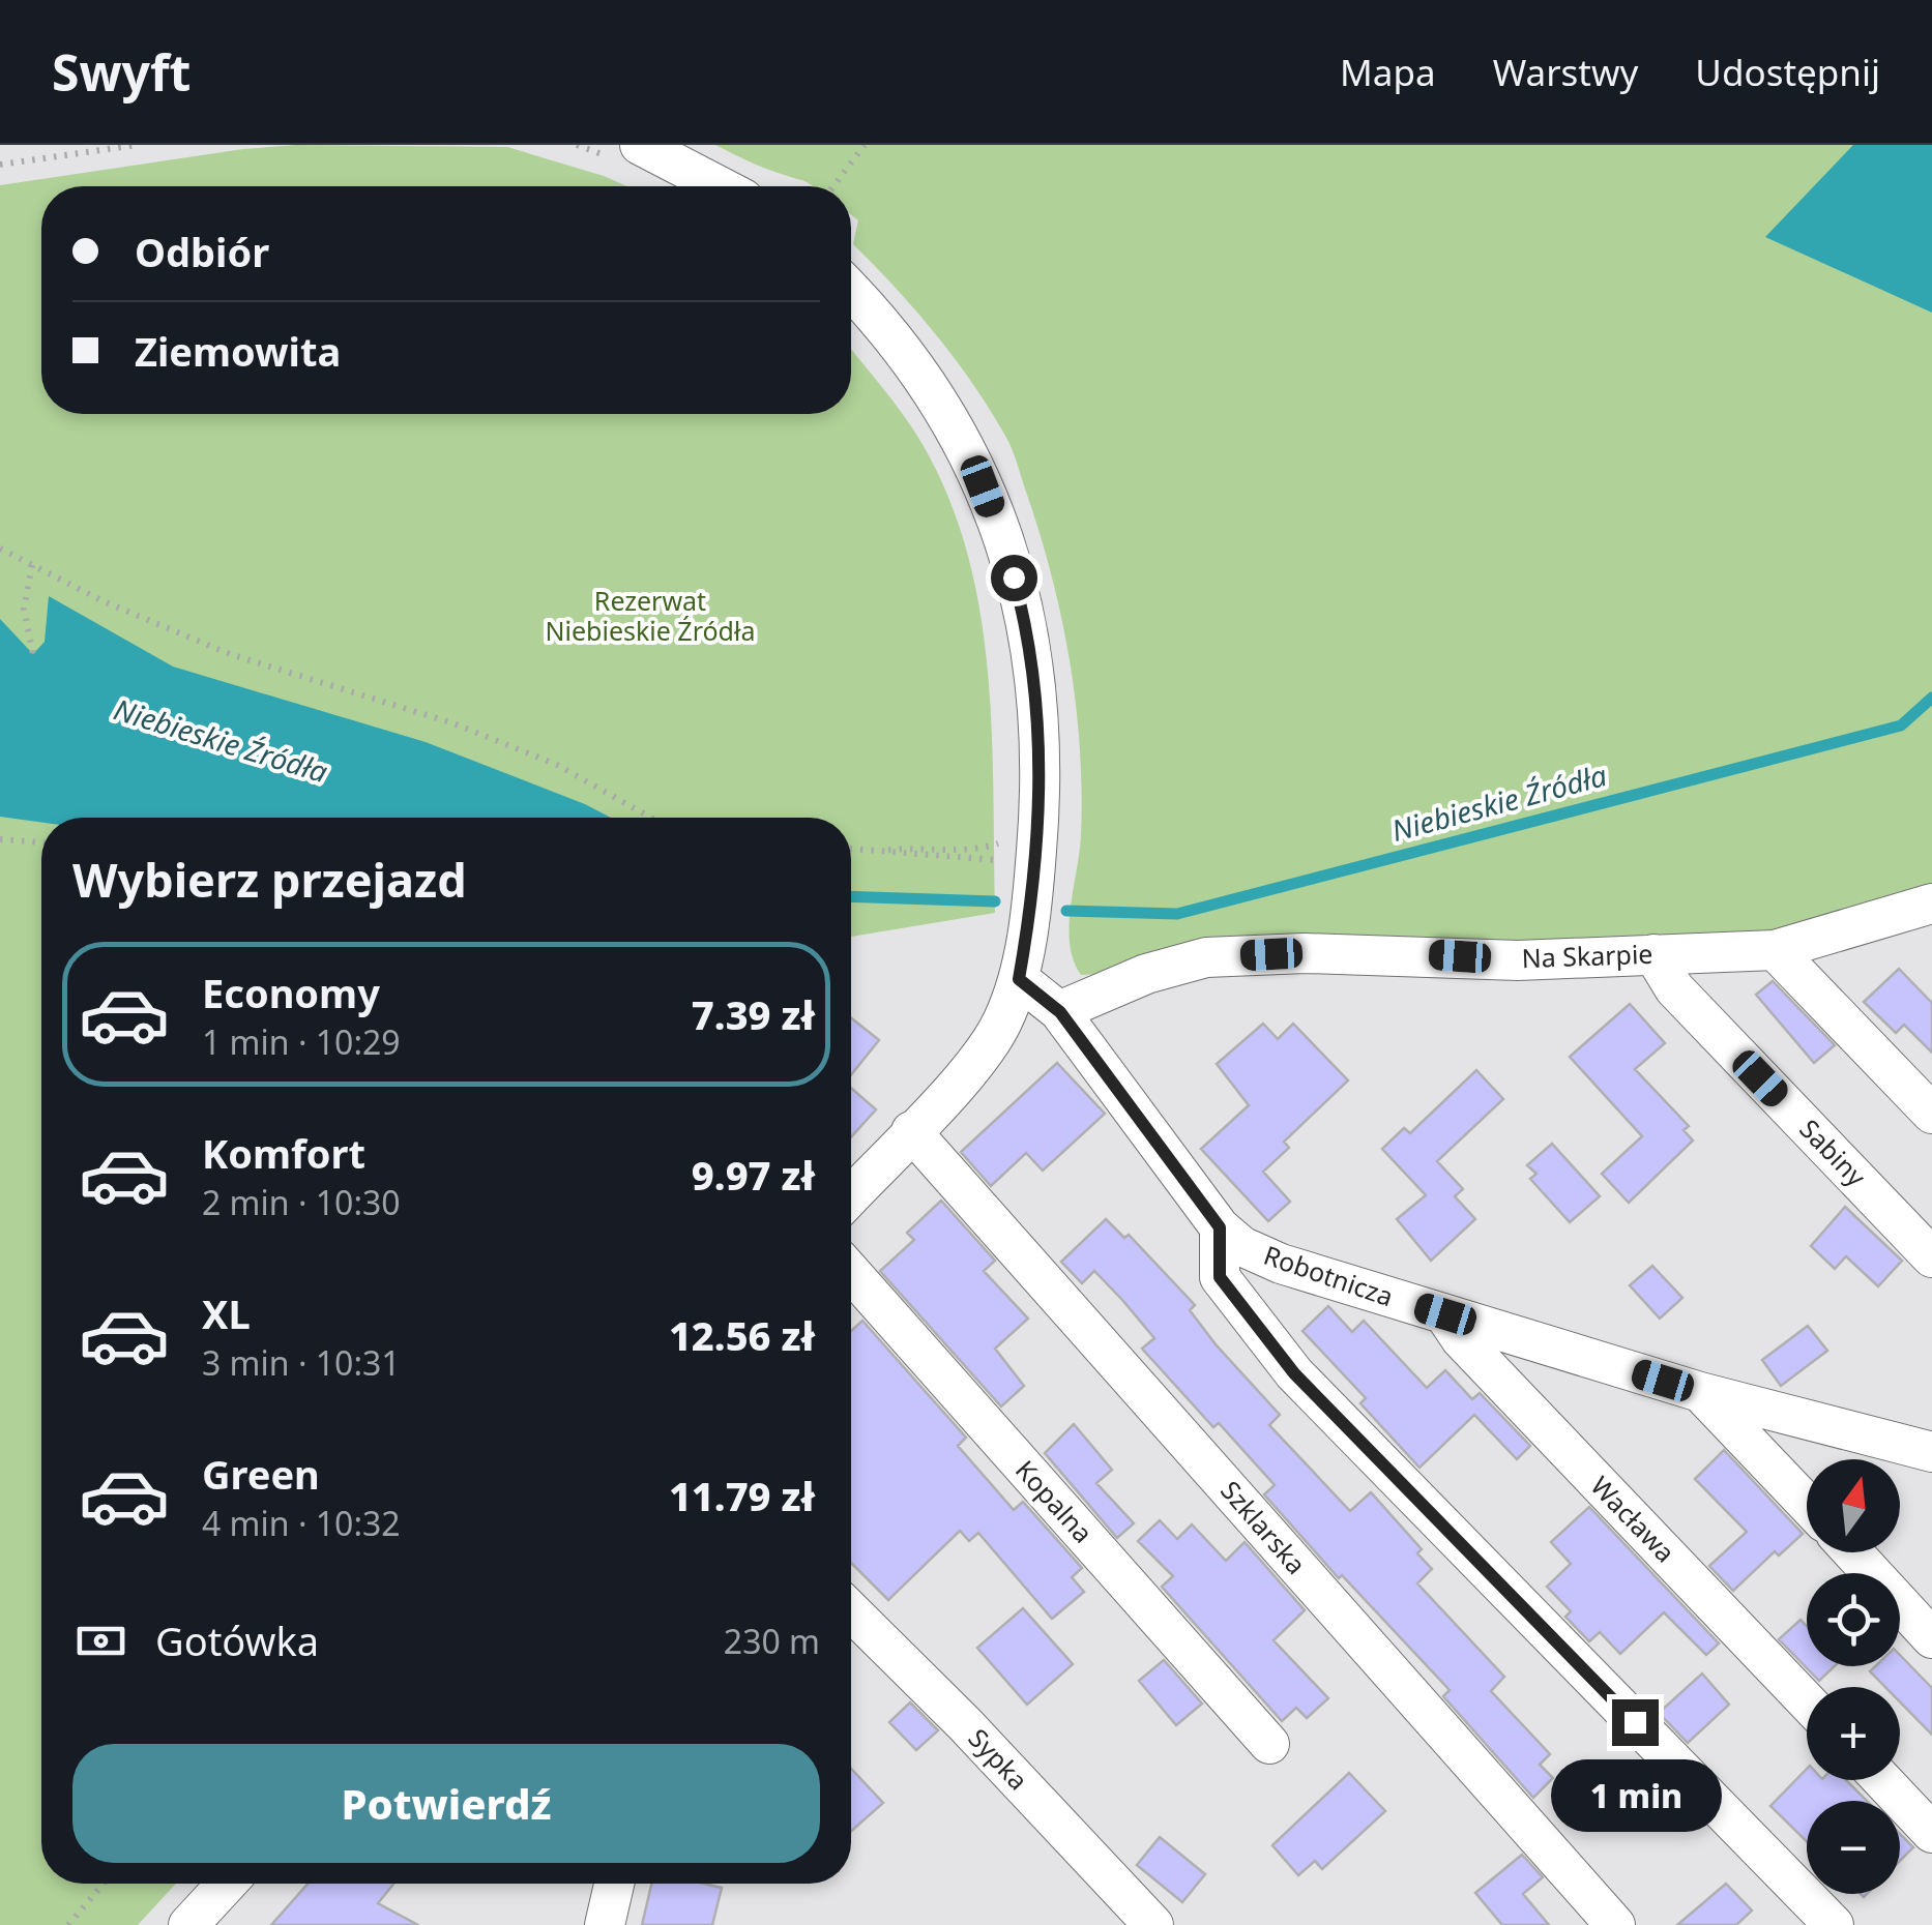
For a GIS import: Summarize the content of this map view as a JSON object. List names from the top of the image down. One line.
{"streets":{"street":["Na Skarpie","Sabiny","Robotnicza","Kopalna","Wacława","Szklarska","Sypka"]},"crossings":[["Na Skarpie","Sabiny"],["Na Skarpie","Robotnicza"],["Robotnicza","Wacława"]],"water":["Niebieskie Źródła"],"parks":["Rezerwat Niebieskie Źródła"],"north":"top","page":{"header":"Swyft","nav":["Mapa","Warstwy","Udostępnij"],"banner":["Odbiór","Ziemowita"],"heading":"Wybierz przejazd","list":[{"name":"Economy","note":"1 min · 10:29","value":"7.39 zł"},{"name":"Komfort","note":"2 min · 10:30","value":"9.97 zł"},{"name":"XL","note":"3 min · 10:31","value":"12.56 zł"},{"name":"Green","note":"4 min · 10:32","value":"11.79 zł"}],"map_buttons":["+","−"],"pay":["Gotówka","230 m"],"buttons":"Potwierdź","bubble":"1 min"}}
